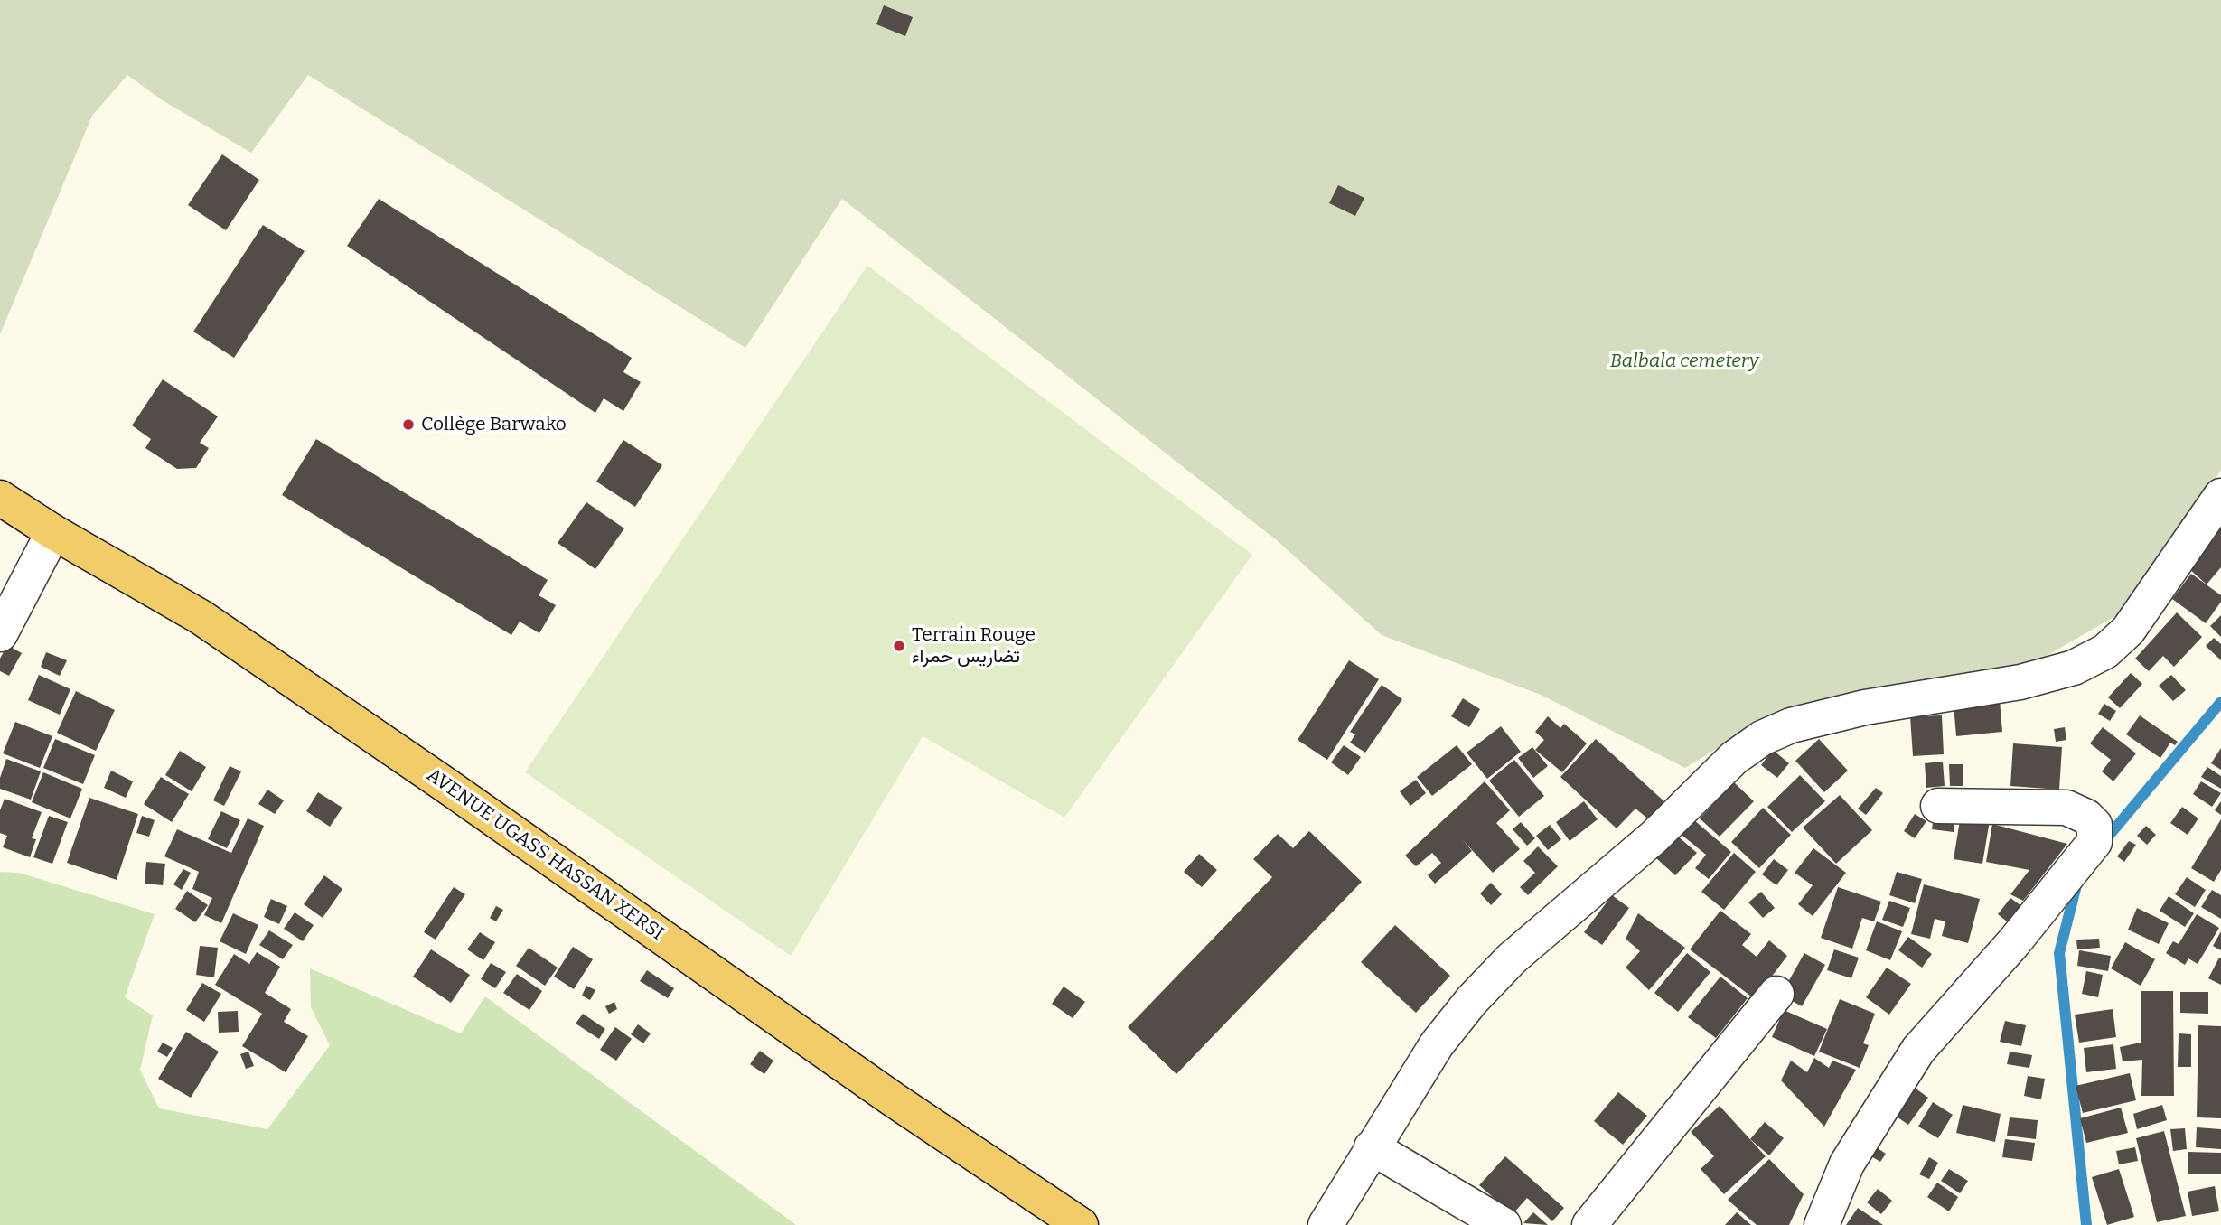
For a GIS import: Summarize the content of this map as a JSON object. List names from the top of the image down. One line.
{"streets":{"main road":["AVENUE UGASS HASSAN XERSI"]},"parks":["Balbala cemetery"],"places":["Collège Barwako","Terrain Rouge تضاريس حمراء"]}
